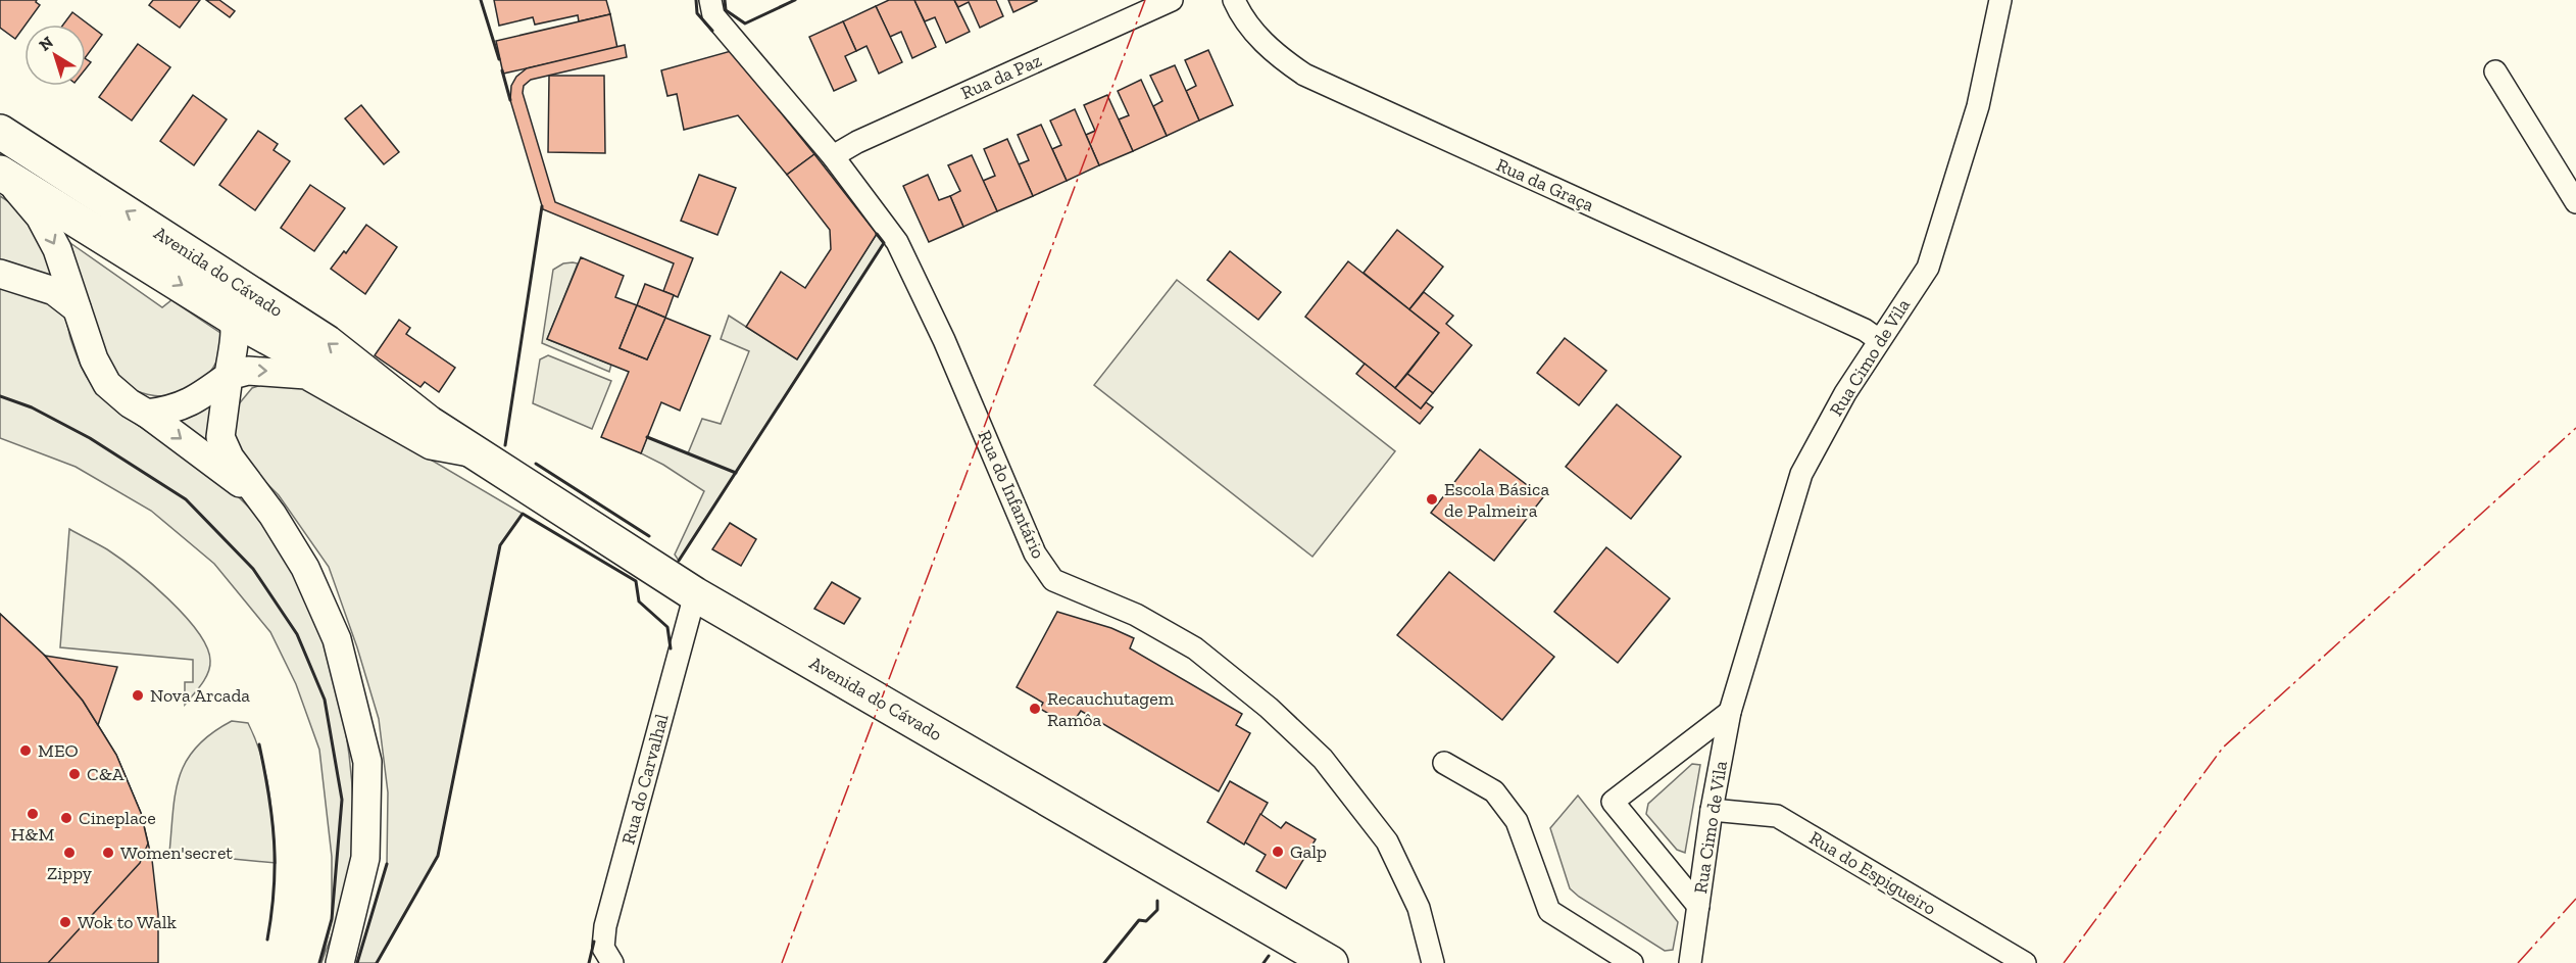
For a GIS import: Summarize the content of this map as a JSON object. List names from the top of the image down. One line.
{"streets":{"main road":["Avenida do Cávado"],"street":["Rua da Paz","Rua da Graça","Rua Cimo de Vila","Rua do Infantário","Rua do Carvalhal","Rua do Espigueiro"]},"crossings":[["Rua da Paz","Rua do Infantário"],["Rua da Graça","Rua Cimo de Vila"],["Avenida do Cávado","Rua do Carvalhal"],["Rua Cimo de Vila","Rua do Espigueiro"]],"places":["Escola Básica de Palmeira","Nova Arcada","Recauchutagem Ramôa","MEO","C&A","H&M","Cineplace","Galp","Zippy","Women'secret","Wok to Walk"],"north":"top left"}
